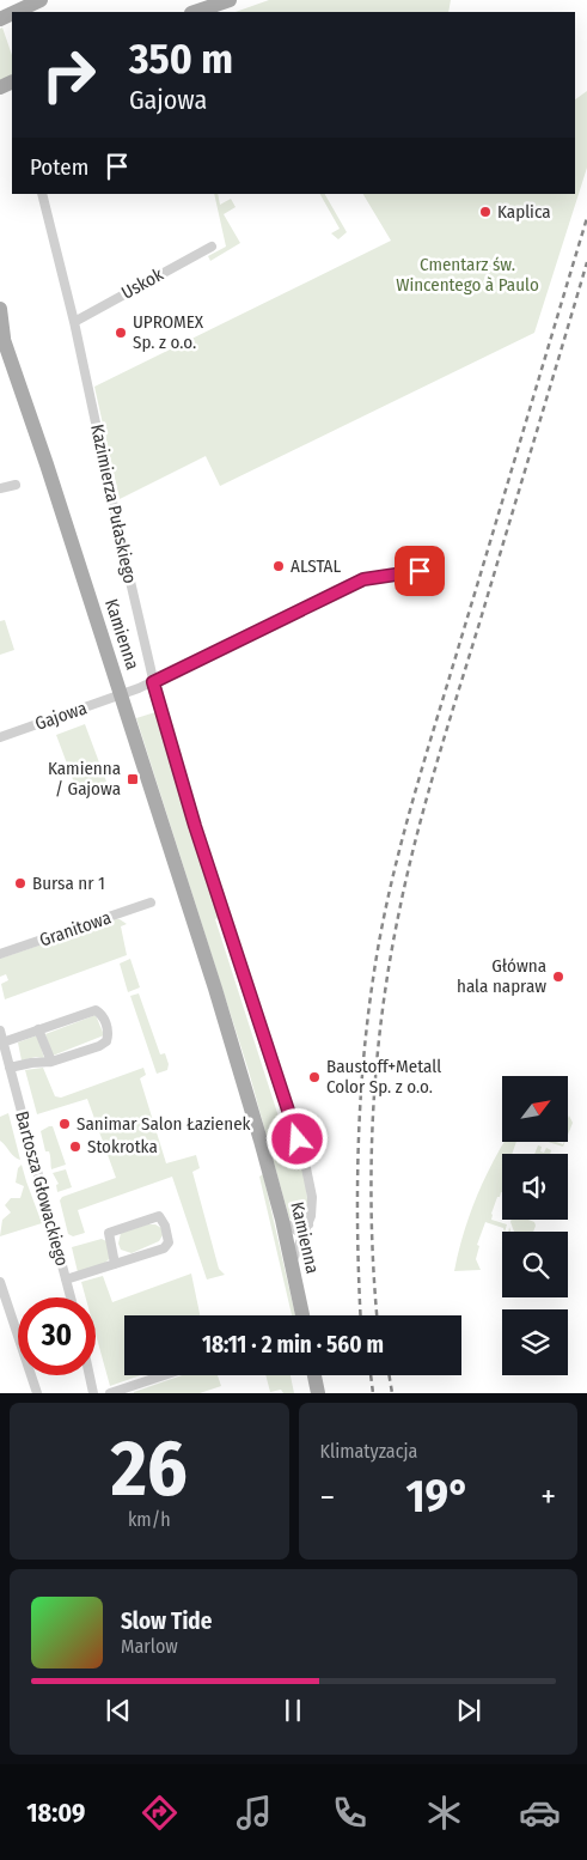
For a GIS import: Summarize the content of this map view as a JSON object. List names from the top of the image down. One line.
{"streets":{"main road":["Kamienna"],"street":["Uskok","Kazimierza Pułaskiego","Gajowa","Granitowa","Bartosza Głowackiego"]},"crossings":[["Uskok","Kazimierza Pułaskiego"],["Kazimierza Pułaskiego","Kamienna"],["Kazimierza Pułaskiego","Gajowa"],["Kamienna","Gajowa"]],"parks":["Cmentarz św. Wincentego à Paulo"],"places":{"other":["Kaplica","UPROMEX Sp. z o.o.","ALSTAL","Bursa nr 1","Główna hala napraw","Baustoff+Metall Color Sp. z o.o.","Sanimar Salon Łazienek","Stokrotka"],"transit":["Kamienna / Gajowa"]},"north":"top right","page":{"turn":["350 m","Gajowa"],"then":"Potem","limit":"30","trip":"18:11 · 2 min · 560 m","tile":[["26","km/h"],"Klimatyzacja"],"heat":["−","19°","+"],"song":["Slow Tide","Marlow"],"tabs":"18:09"}}
